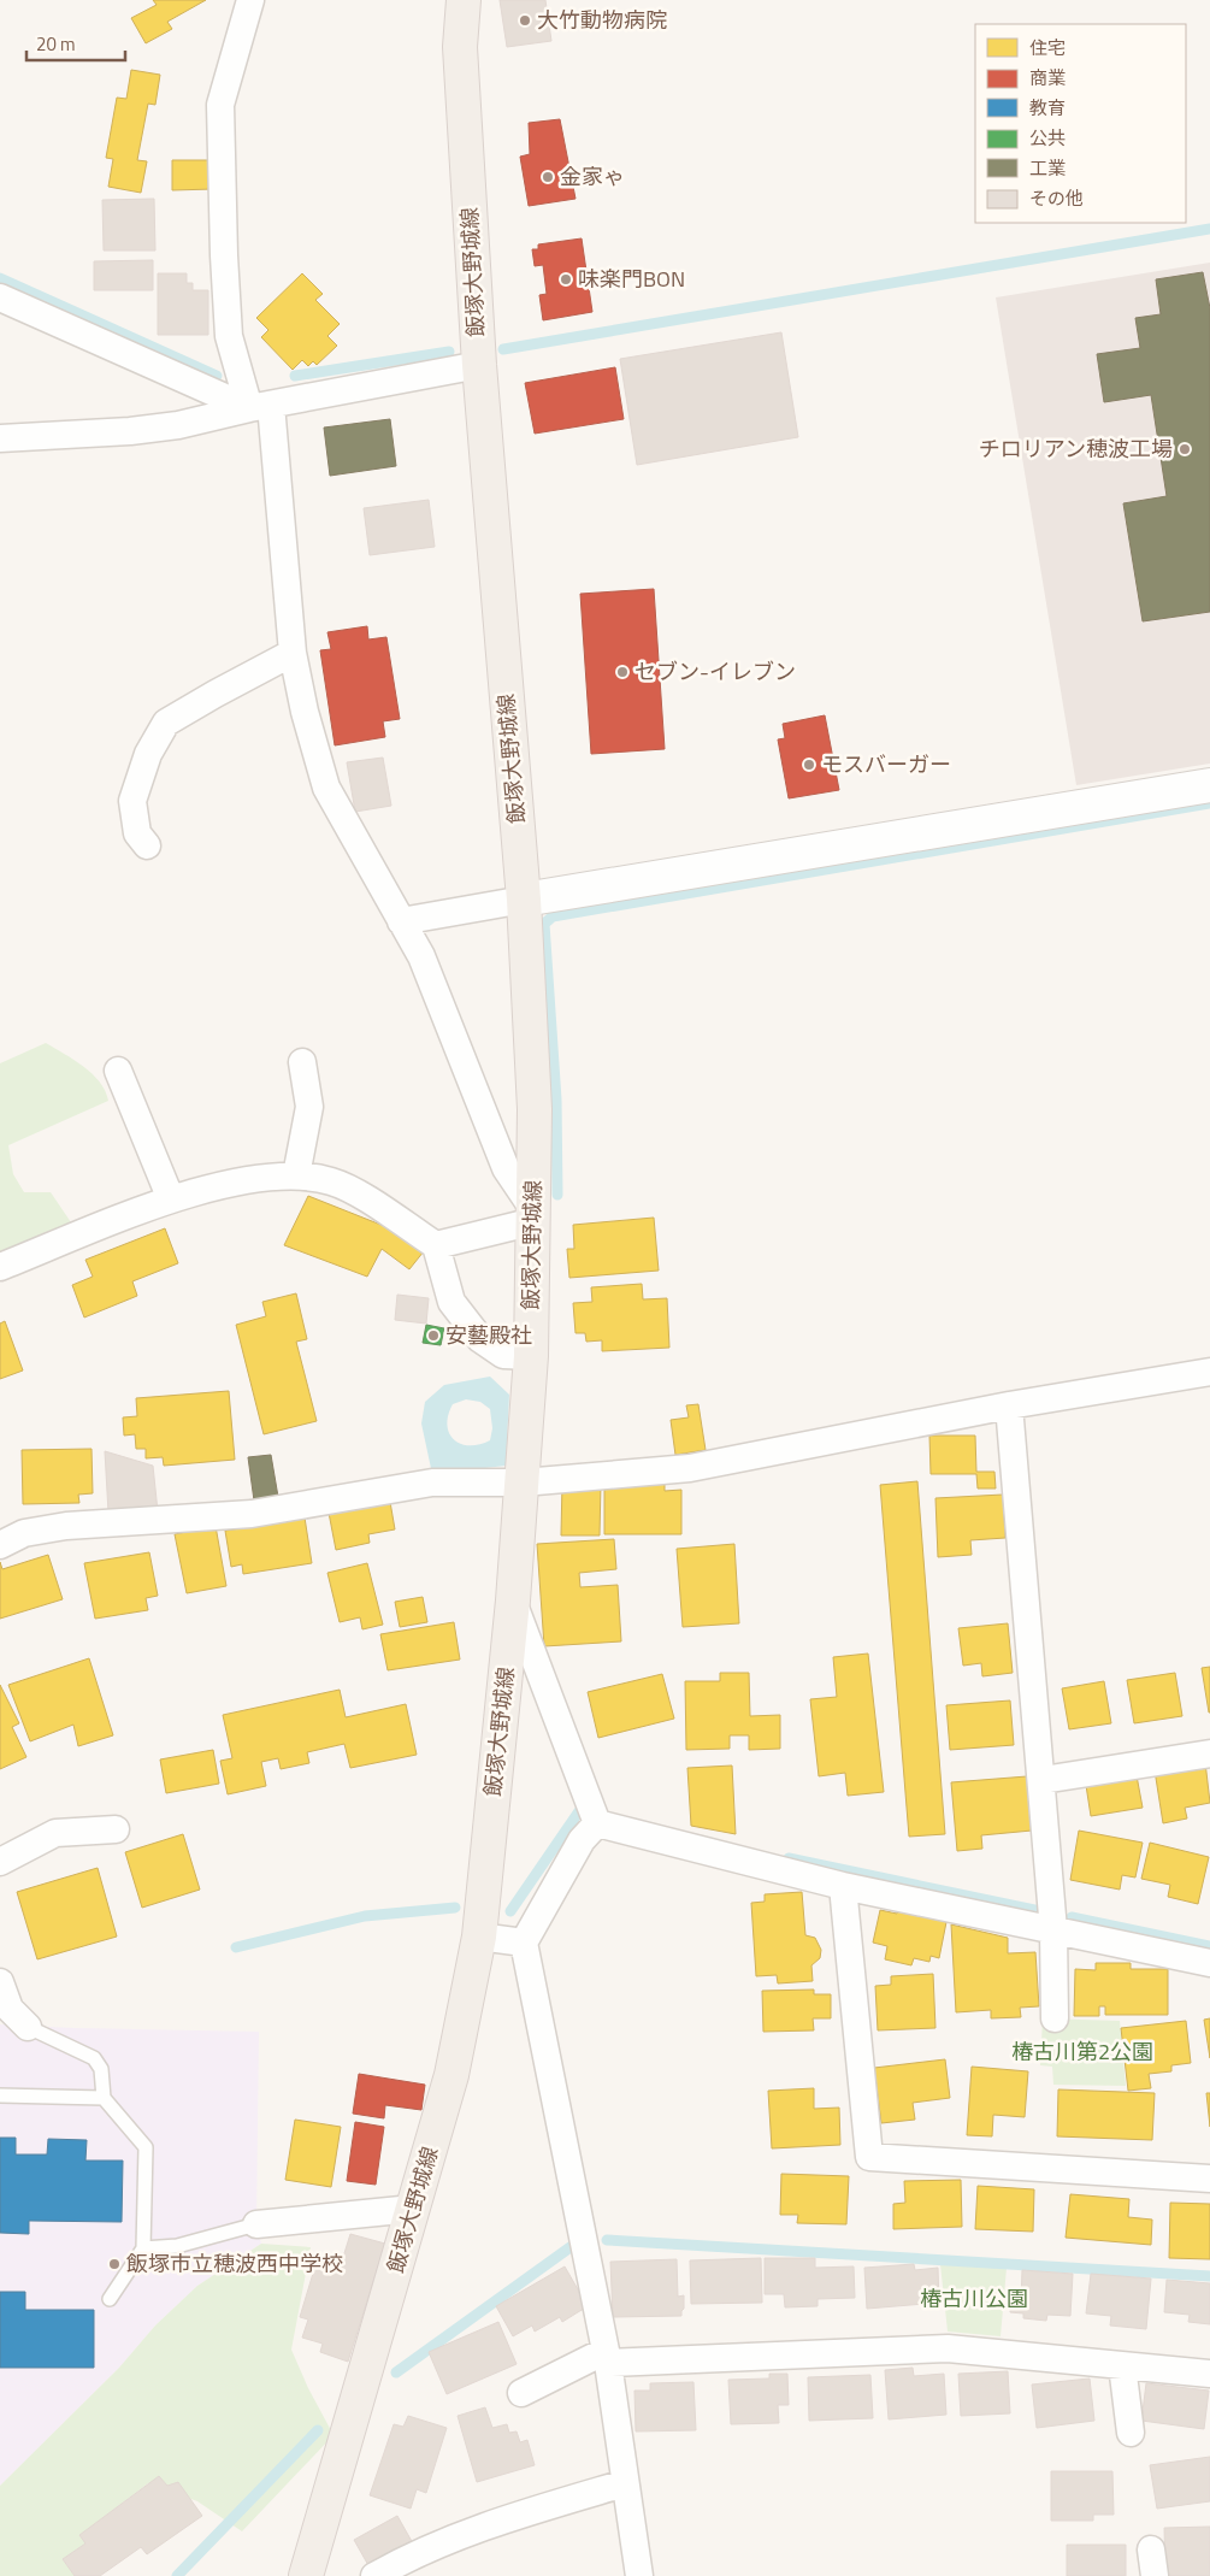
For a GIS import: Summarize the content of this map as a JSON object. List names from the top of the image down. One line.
{"streets":{"main road":["飯塚大野城線"]},"parks":["椿古川第2公園","椿古川公園"],"places":["大竹動物病院","金家ゃ","味楽門BON","チロリアン穂波工場","セブン-イレブン","モスバーガー","安藝殿社","飯塚市立穂波西中学校"],"legend":["住宅","商業","教育","公共","工業","その他"],"scale_bar":"20 m"}
